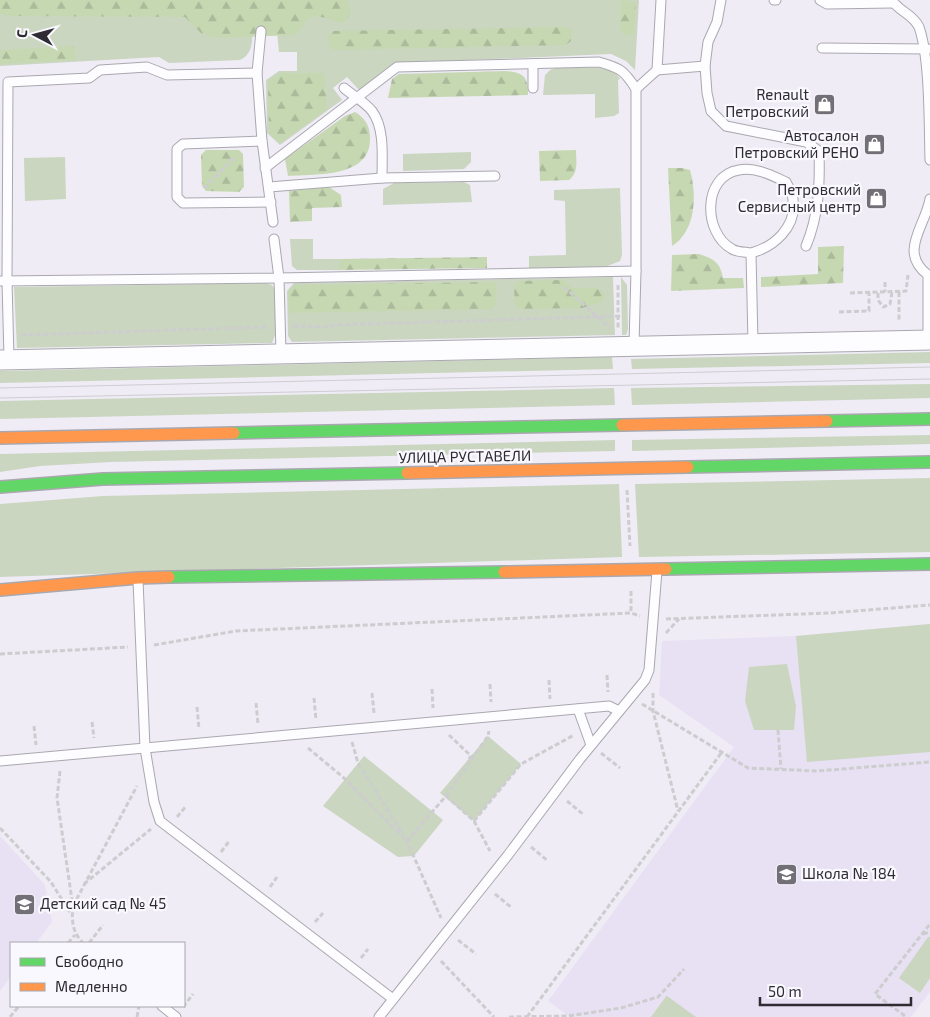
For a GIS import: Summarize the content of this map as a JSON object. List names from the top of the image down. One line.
{"streets":{"main road":["УЛИЦА РУСТАВЕЛИ"]},"places":{"shop":["Renault Петровский","Автосалон Петровский РЕНО","Петровский Сервисный центр"],"school or university":["Школа № 184","Детский сад № 45"]},"legend":["Свободно","Медленно"],"scale_bar":"50 m","north":"left"}
